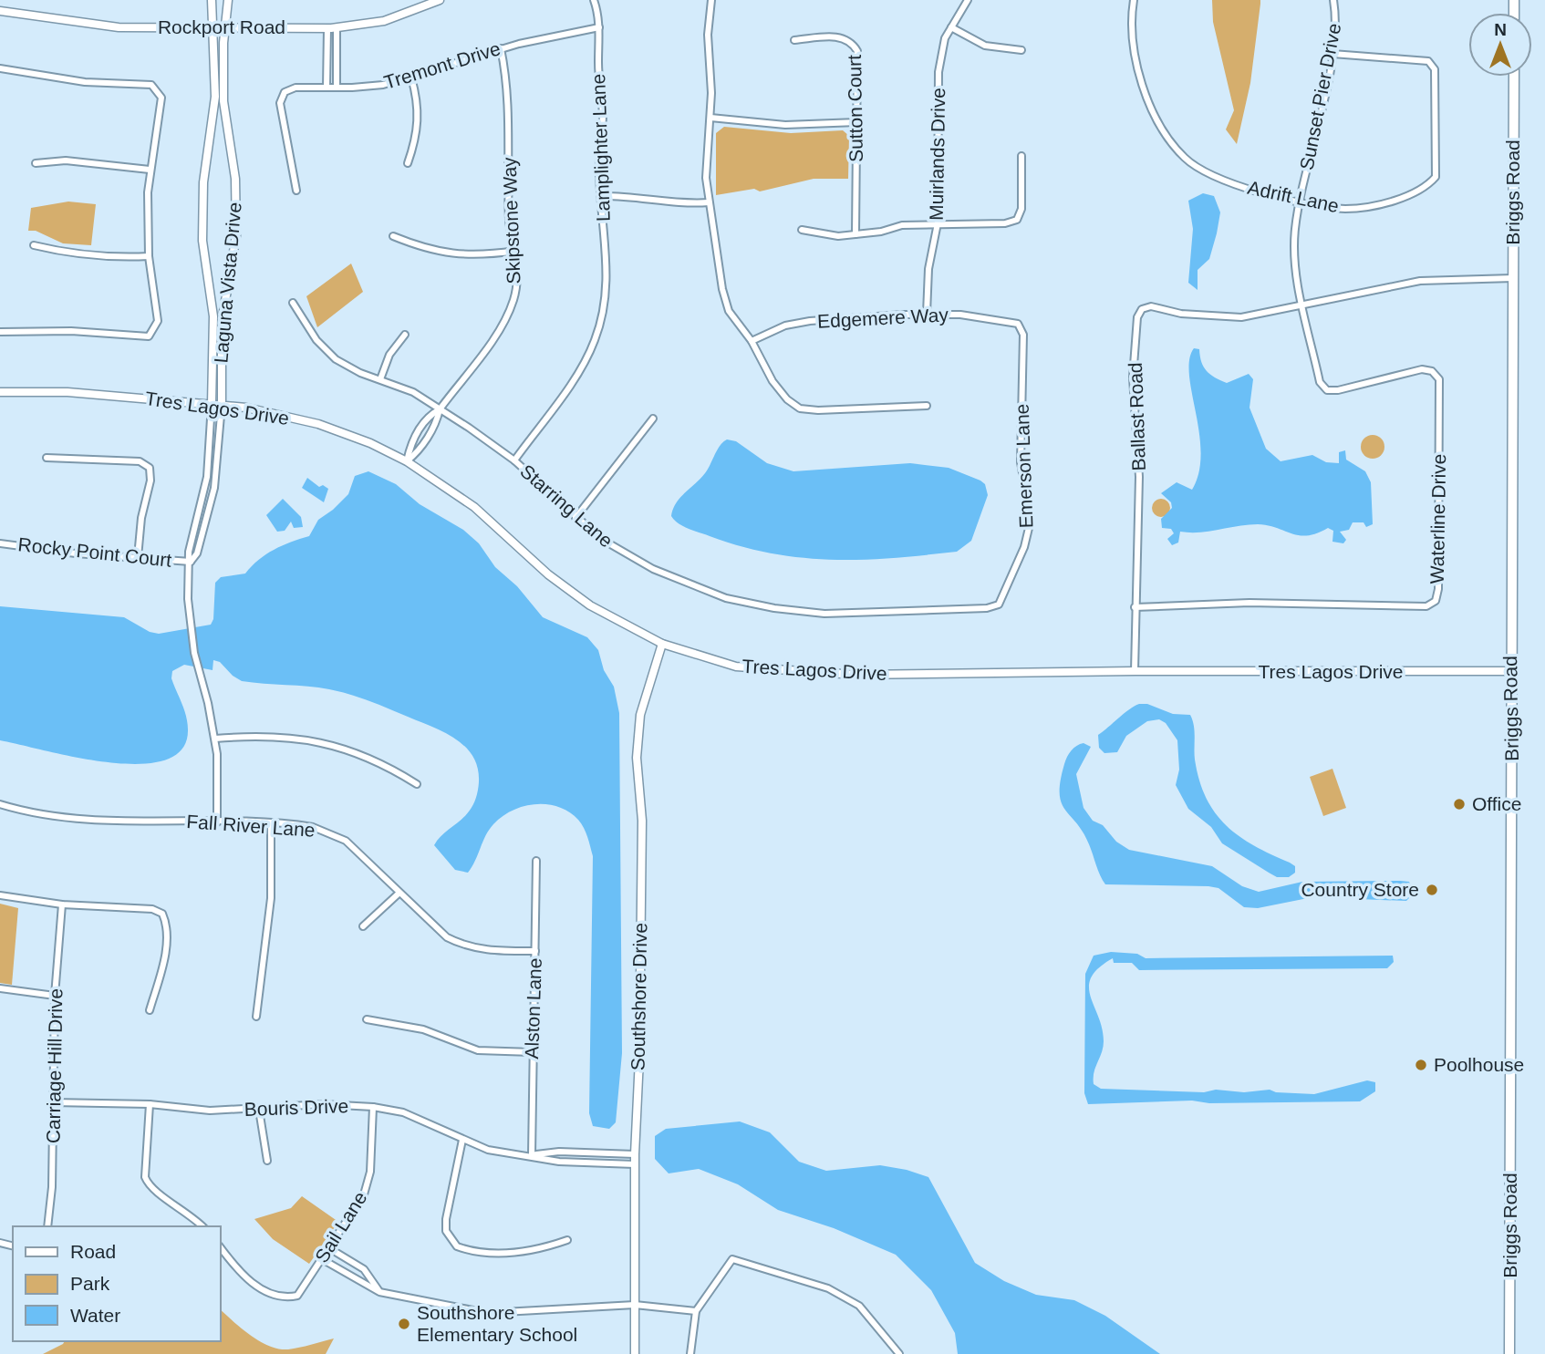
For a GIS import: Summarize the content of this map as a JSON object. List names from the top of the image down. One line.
{"streets":{"main road":["Briggs Road"],"street":["Rockport Road","Tremont Drive","Sunset Pier Drive","Sutton Court","Lamplighter Lane","Muirlands Drive","Adrift Lane","Skipstone Way","Laguna Vista Drive","Edgemere Way","Tres Lagos Drive","Ballast Road","Emerson Lane","Starring Lane","Waterline Drive","Rocky Point Court","Fall River Lane","Southshore Drive","Alston Lane","Carriage Hill Drive","Bouris Drive","Sail Lane"]},"crossings":[["Rockport Road","Laguna Vista Drive"],["Tremont Drive","Lamplighter Lane"],["Tremont Drive","Skipstone Way"],["Sunset Pier Drive","Adrift Lane"],["Sunset Pier Drive","Ballast Road"],["Sunset Pier Drive","Waterline Drive"],["Lamplighter Lane","Starring Lane"],["Muirlands Drive","Edgemere Way"],["Briggs Road","Tres Lagos Drive"],["Briggs Road","Ballast Road"],["Skipstone Way","Tres Lagos Drive"],["Skipstone Way","Starring Lane"],["Laguna Vista Drive","Tres Lagos Drive"],["Laguna Vista Drive","Rocky Point Court"],["Laguna Vista Drive","Fall River Lane"],["Edgemere Way","Emerson Lane"],["Tres Lagos Drive","Ballast Road"],["Tres Lagos Drive","Southshore Drive"],["Ballast Road","Waterline Drive"],["Emerson Lane","Starring Lane"],["Fall River Lane","Alston Lane"],["Southshore Drive","Bouris Drive"],["Alston Lane","Bouris Drive"],["Carriage Hill Drive","Bouris Drive"],["Bouris Drive","Sail Lane"]],"places":["Office","Country Store","Poolhouse","Southshore Elementary School"],"legend":["Road","Park","Water"],"north":"top"}
